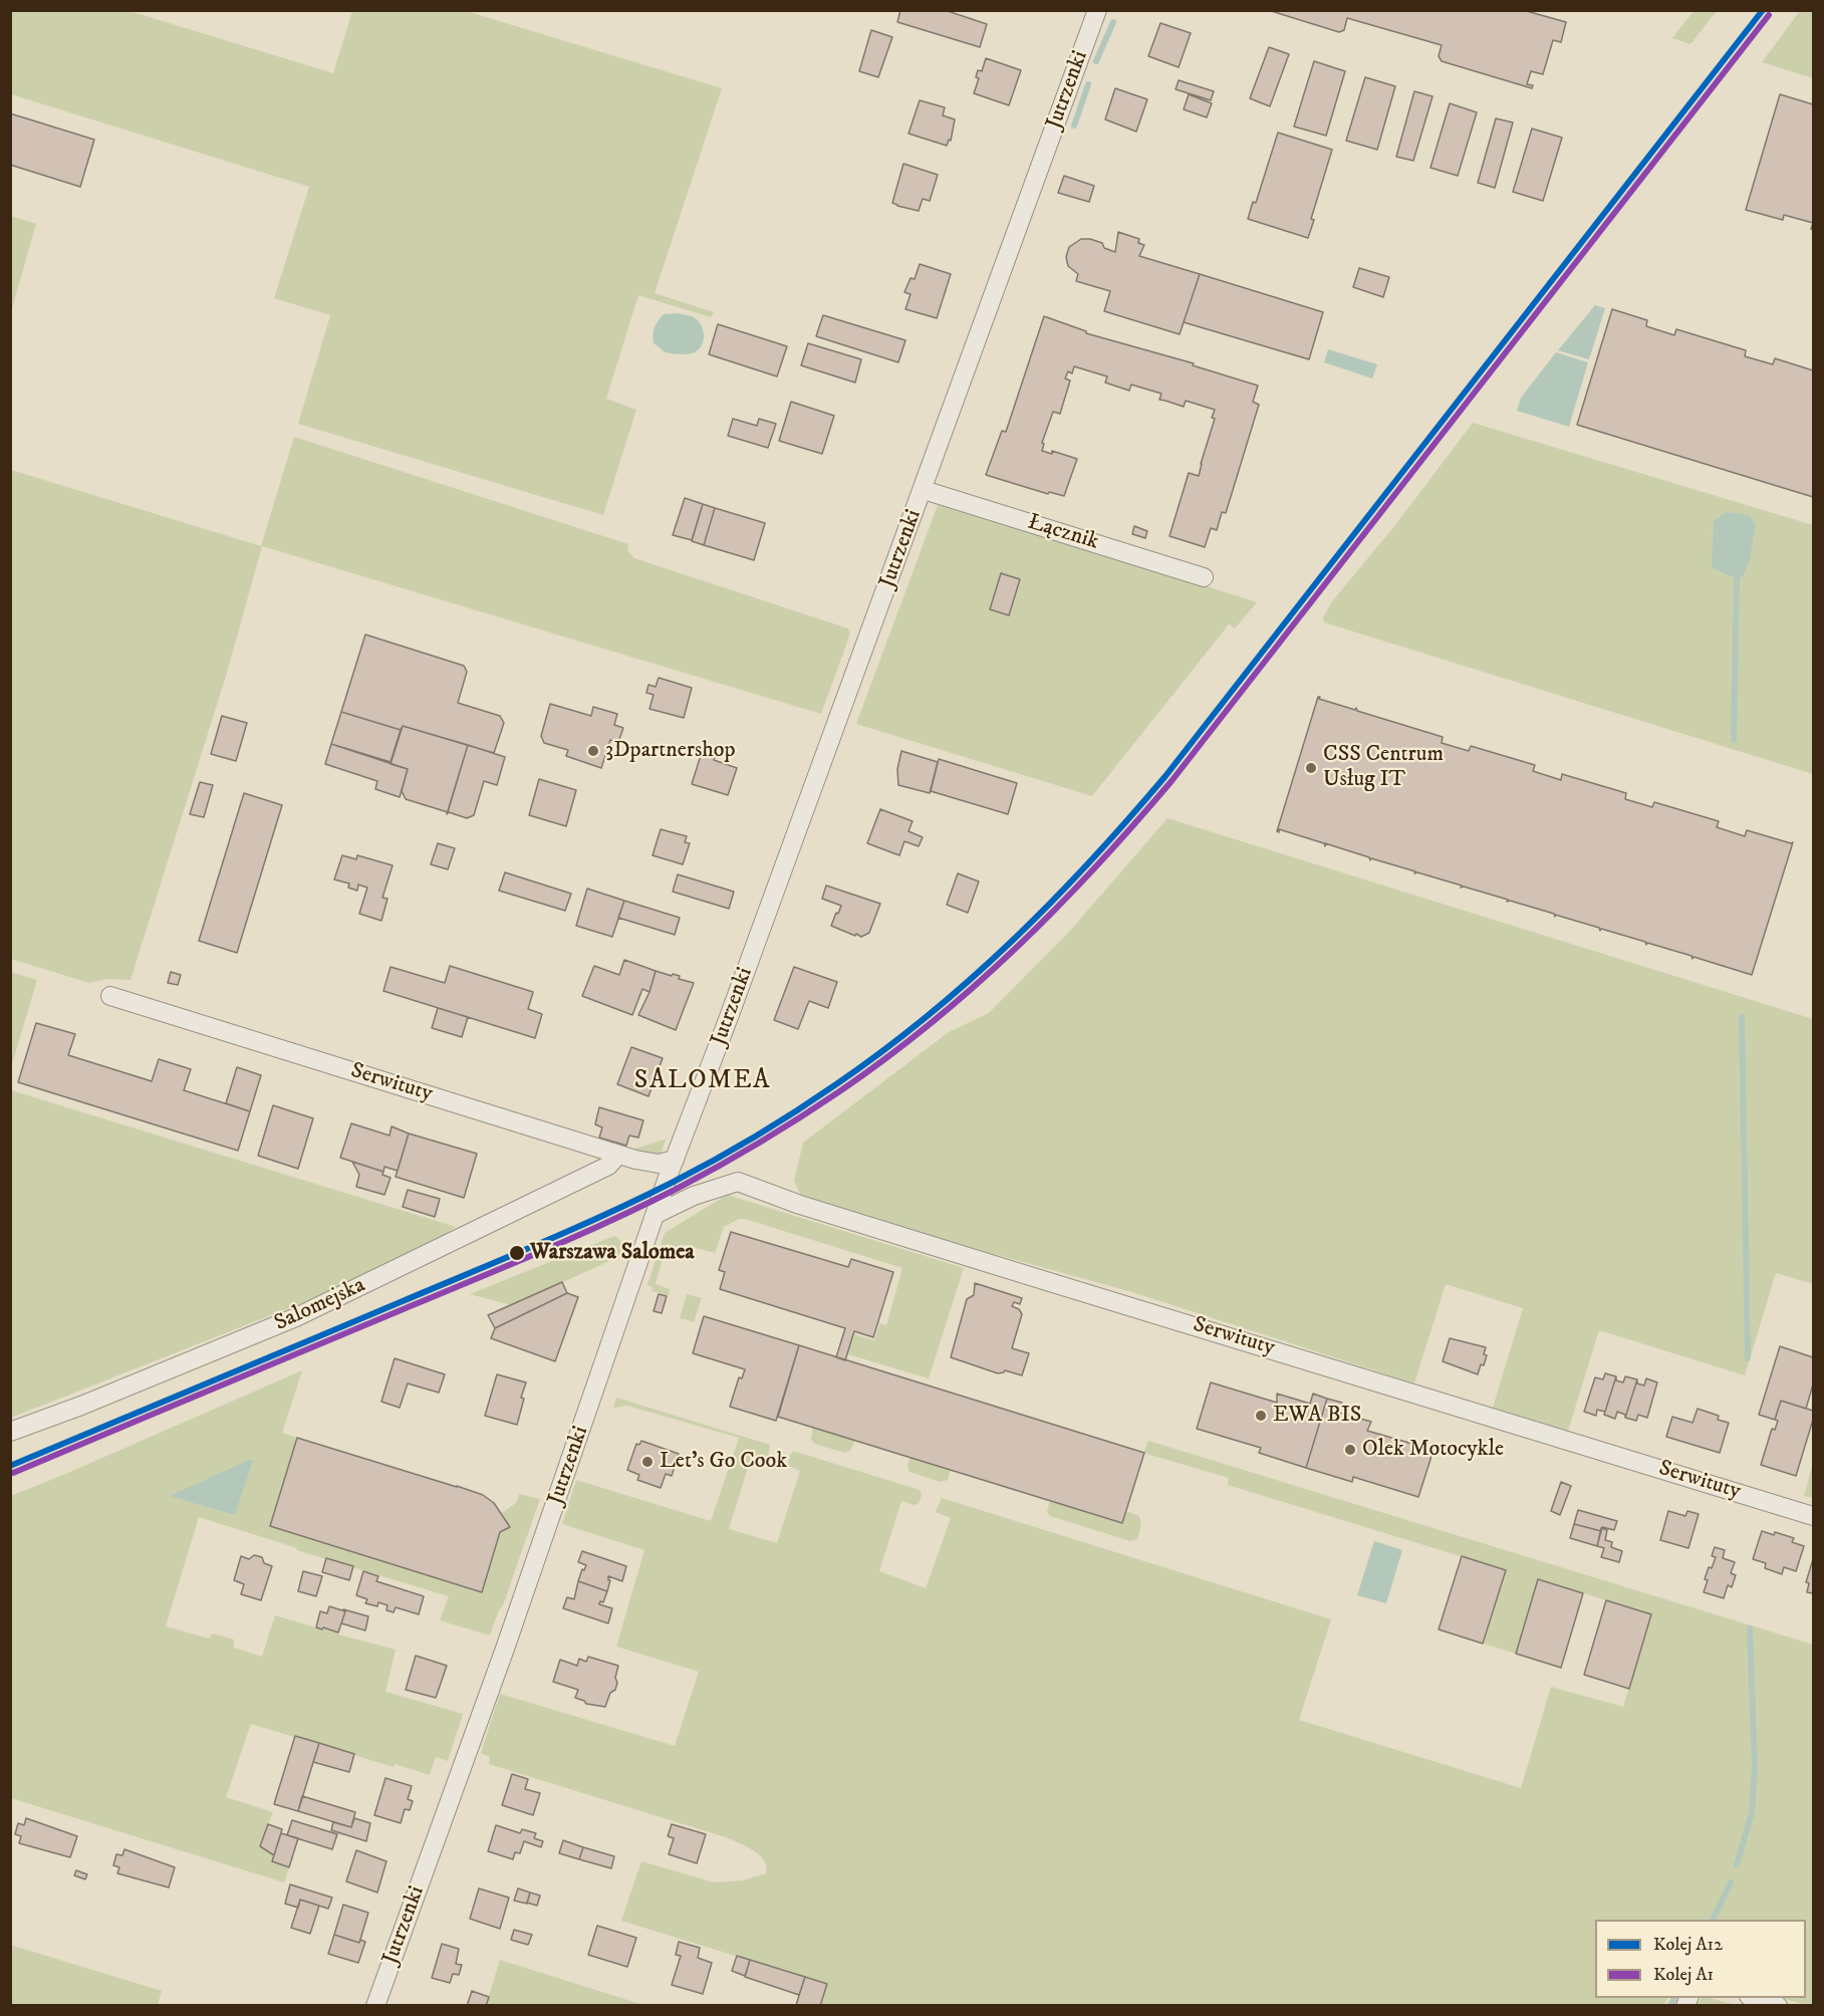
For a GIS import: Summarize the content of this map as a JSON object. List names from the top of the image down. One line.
{"streets":{"street":["Jutrzenki","Łącznik","Serwituty","Salomejska"]},"crossings":[["Jutrzenki","Łącznik"],["Jutrzenki","Serwituty"],["Serwituty","Salomejska"]],"districts":["SALOMEA"],"places":["3Dpartnershop","CSS Centrum Usług IT","Warszawa Salomea","EWA BIS","Olek Motocykle","Let's Go Cook"],"lines":["rail line A12","rail line A1"],"legend":["Kolej A12","Kolej A1"]}
